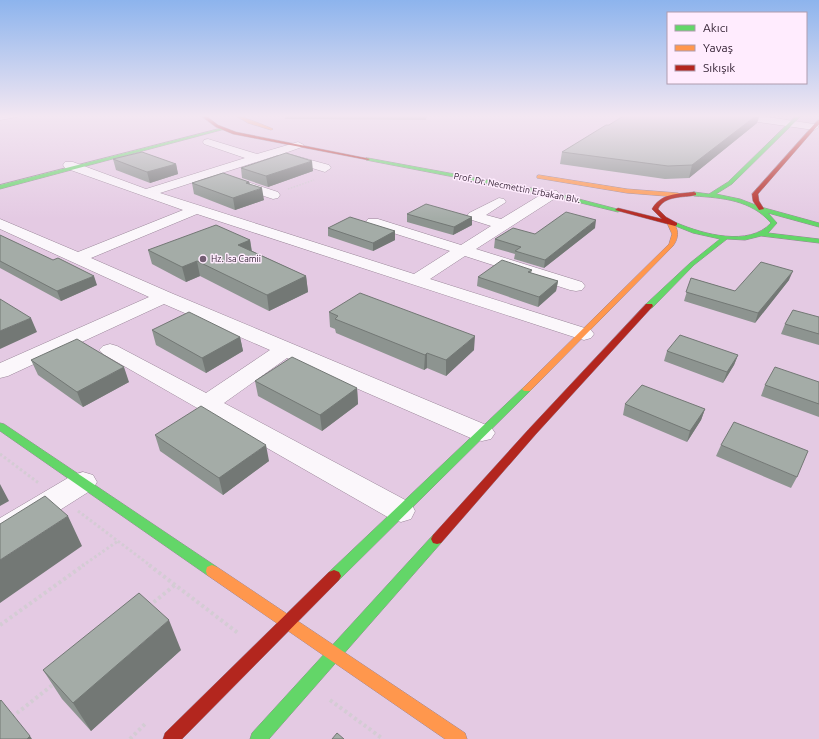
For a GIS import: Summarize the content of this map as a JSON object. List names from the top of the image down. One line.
{"streets":{"main road":["Prof. Dr. Necmettin Erbakan Blv."]},"places":["Hz. İsa Camii"],"legend":["Akıcı","Yavaş","Sıkışık"]}
